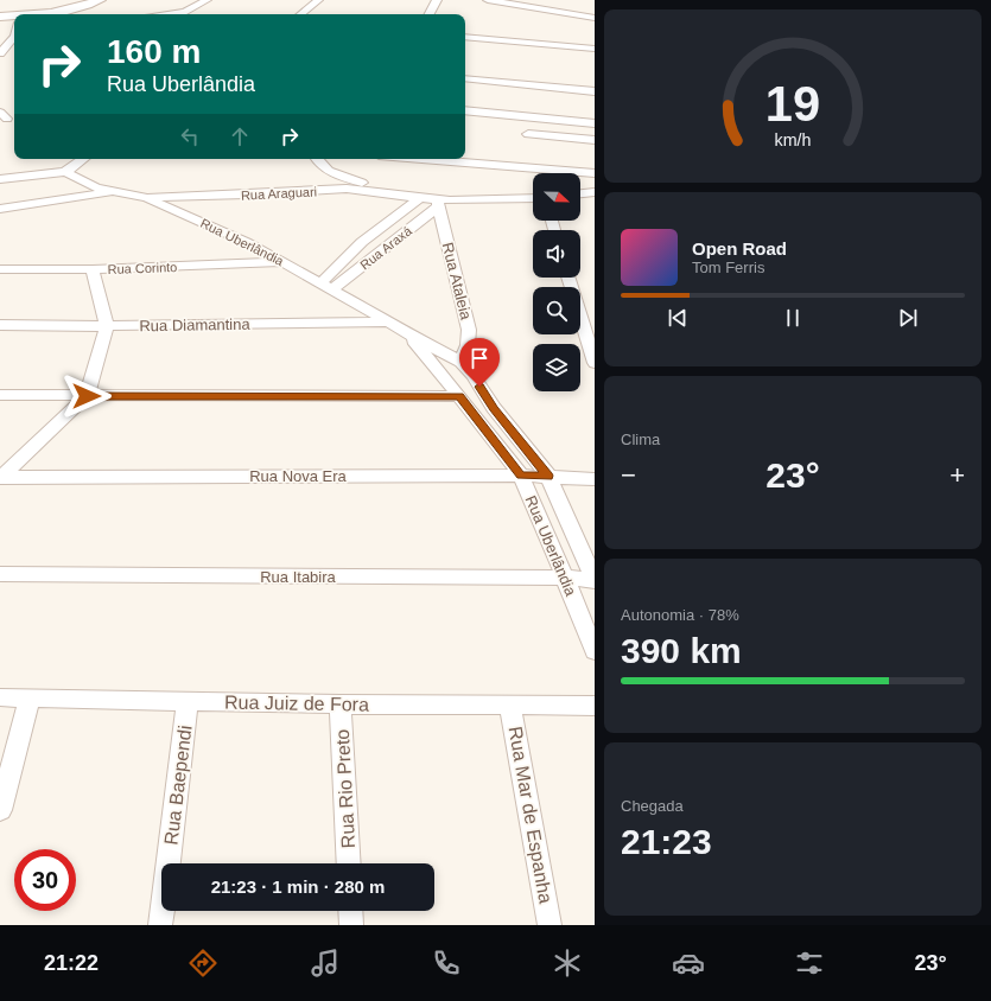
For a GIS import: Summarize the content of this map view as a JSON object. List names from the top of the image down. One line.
{"streets":{"street":["Rua Araguari","Rua Uberlândia","Rua Araxá","Rua Corinto","Rua Ataleia","Rua Diamantina","Rua Nova Era","Rua Itabira","Rua Juiz de Fora","Rua Baependi","Rua Rio Preto","Rua Mar de Espanha"]},"crossings":[["Rua Araguari","Rua Uberlândia"],["Rua Araguari","Rua Araxá"],["Rua Uberlândia","Rua Araxá"],["Rua Uberlândia","Rua Corinto"],["Rua Uberlândia","Rua Ataleia"],["Rua Uberlândia","Rua Diamantina"],["Rua Uberlândia","Rua Nova Era"],["Rua Uberlândia","Rua Itabira"],["Rua Araxá","Rua Ataleia"],["Rua Juiz de Fora","Rua Baependi"],["Rua Juiz de Fora","Rua Rio Preto"],["Rua Juiz de Fora","Rua Mar de Espanha"]],"north":"right","page":{"turn":["160 m","Rua Uberlândia"],"song":["Open Road","Tom Ferris"],"tile":["Clima",["Autonomia · 78%","390 km"],["Chegada","21:23"]],"heat":["−","23°","+"],"limit":"30","trip":"21:23 · 1 min · 280 m","tabs":["21:22","23°"],"gauge":["19","km/h"]}}
